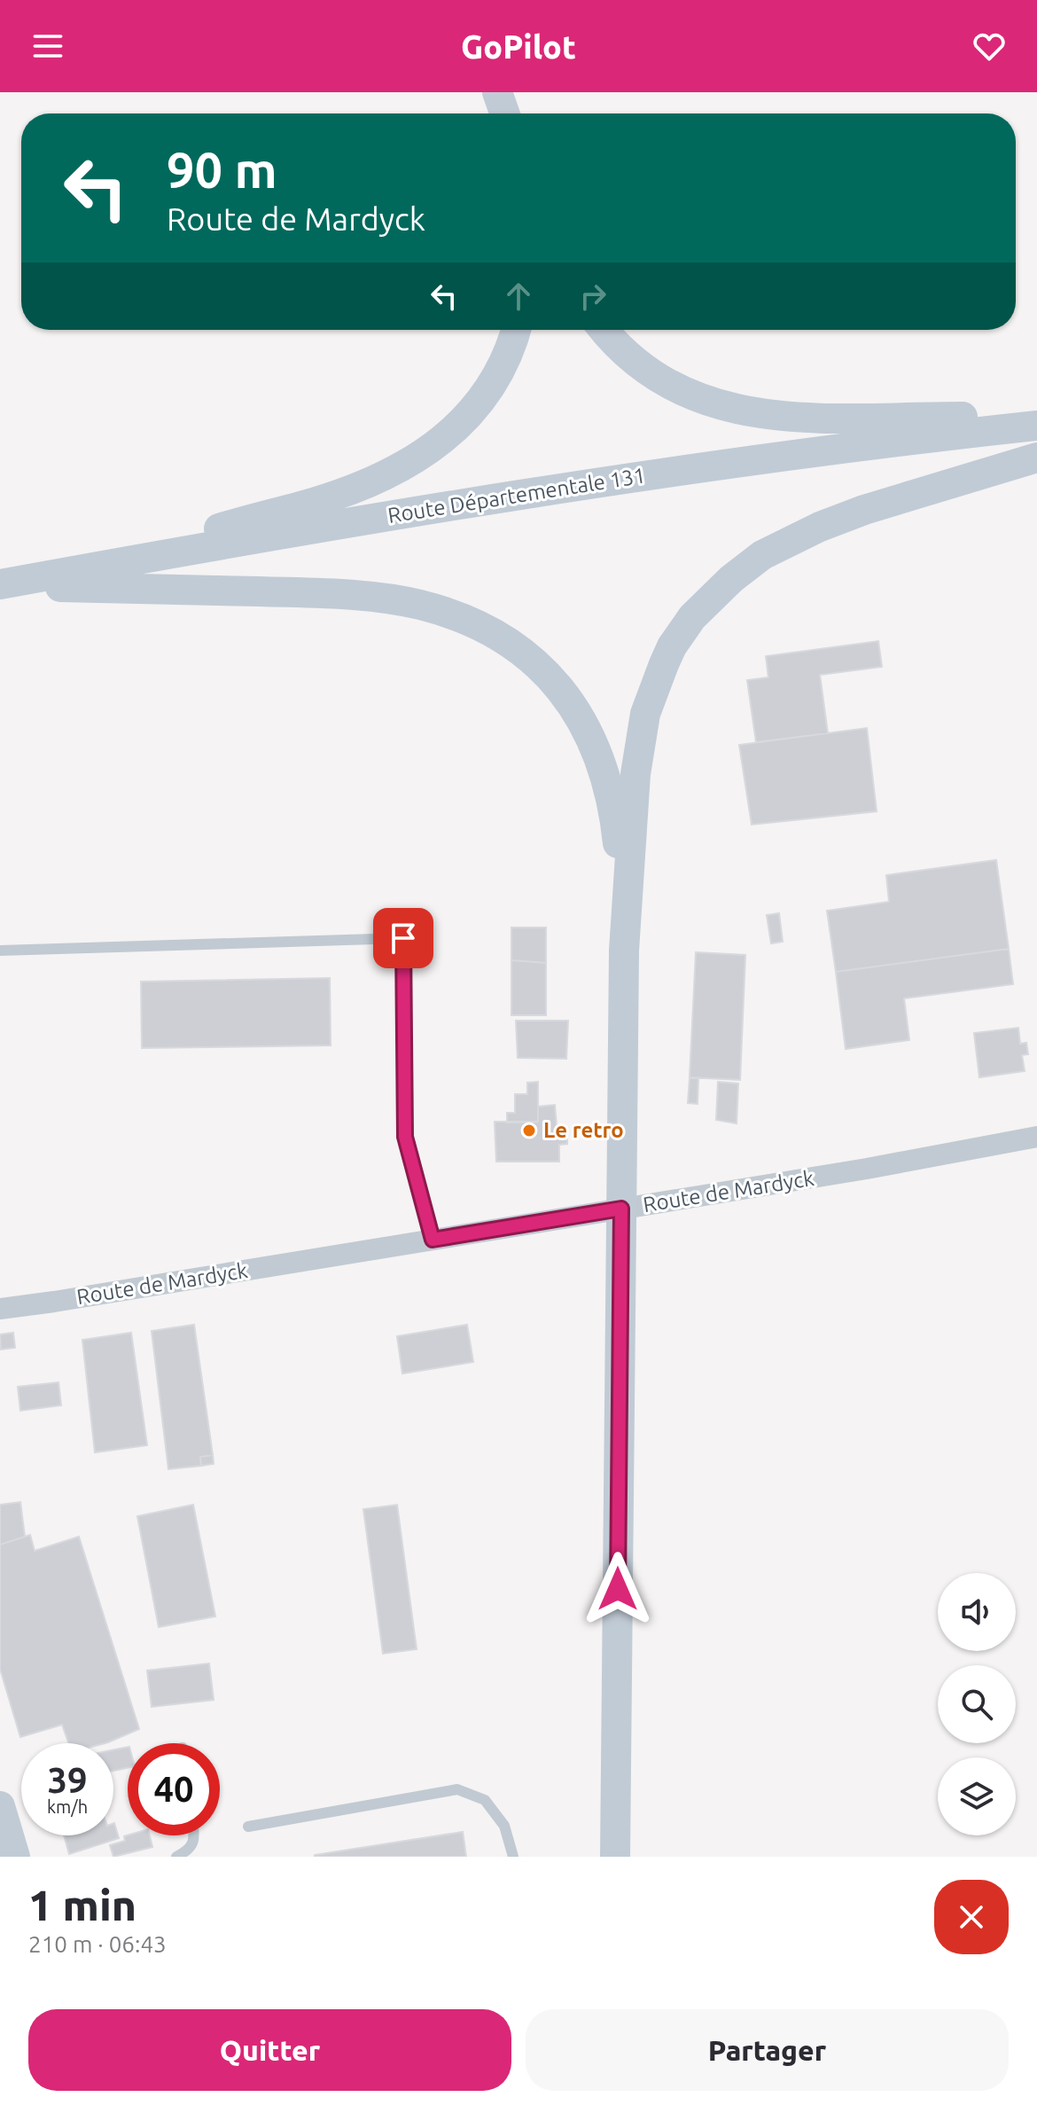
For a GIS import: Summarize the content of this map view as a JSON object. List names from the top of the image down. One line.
{"streets":{"main road":["Route Départementale 131"],"street":["Route de Mardyck"]},"places":["Le retro"],"page":{"header":"GoPilot","turn":["90 m","Route de Mardyck"],"speed":"39 km/h","limit":"40","heading":["1 min","210 m · 06:43"],"buttons":["Quitter","Partager"]}}
